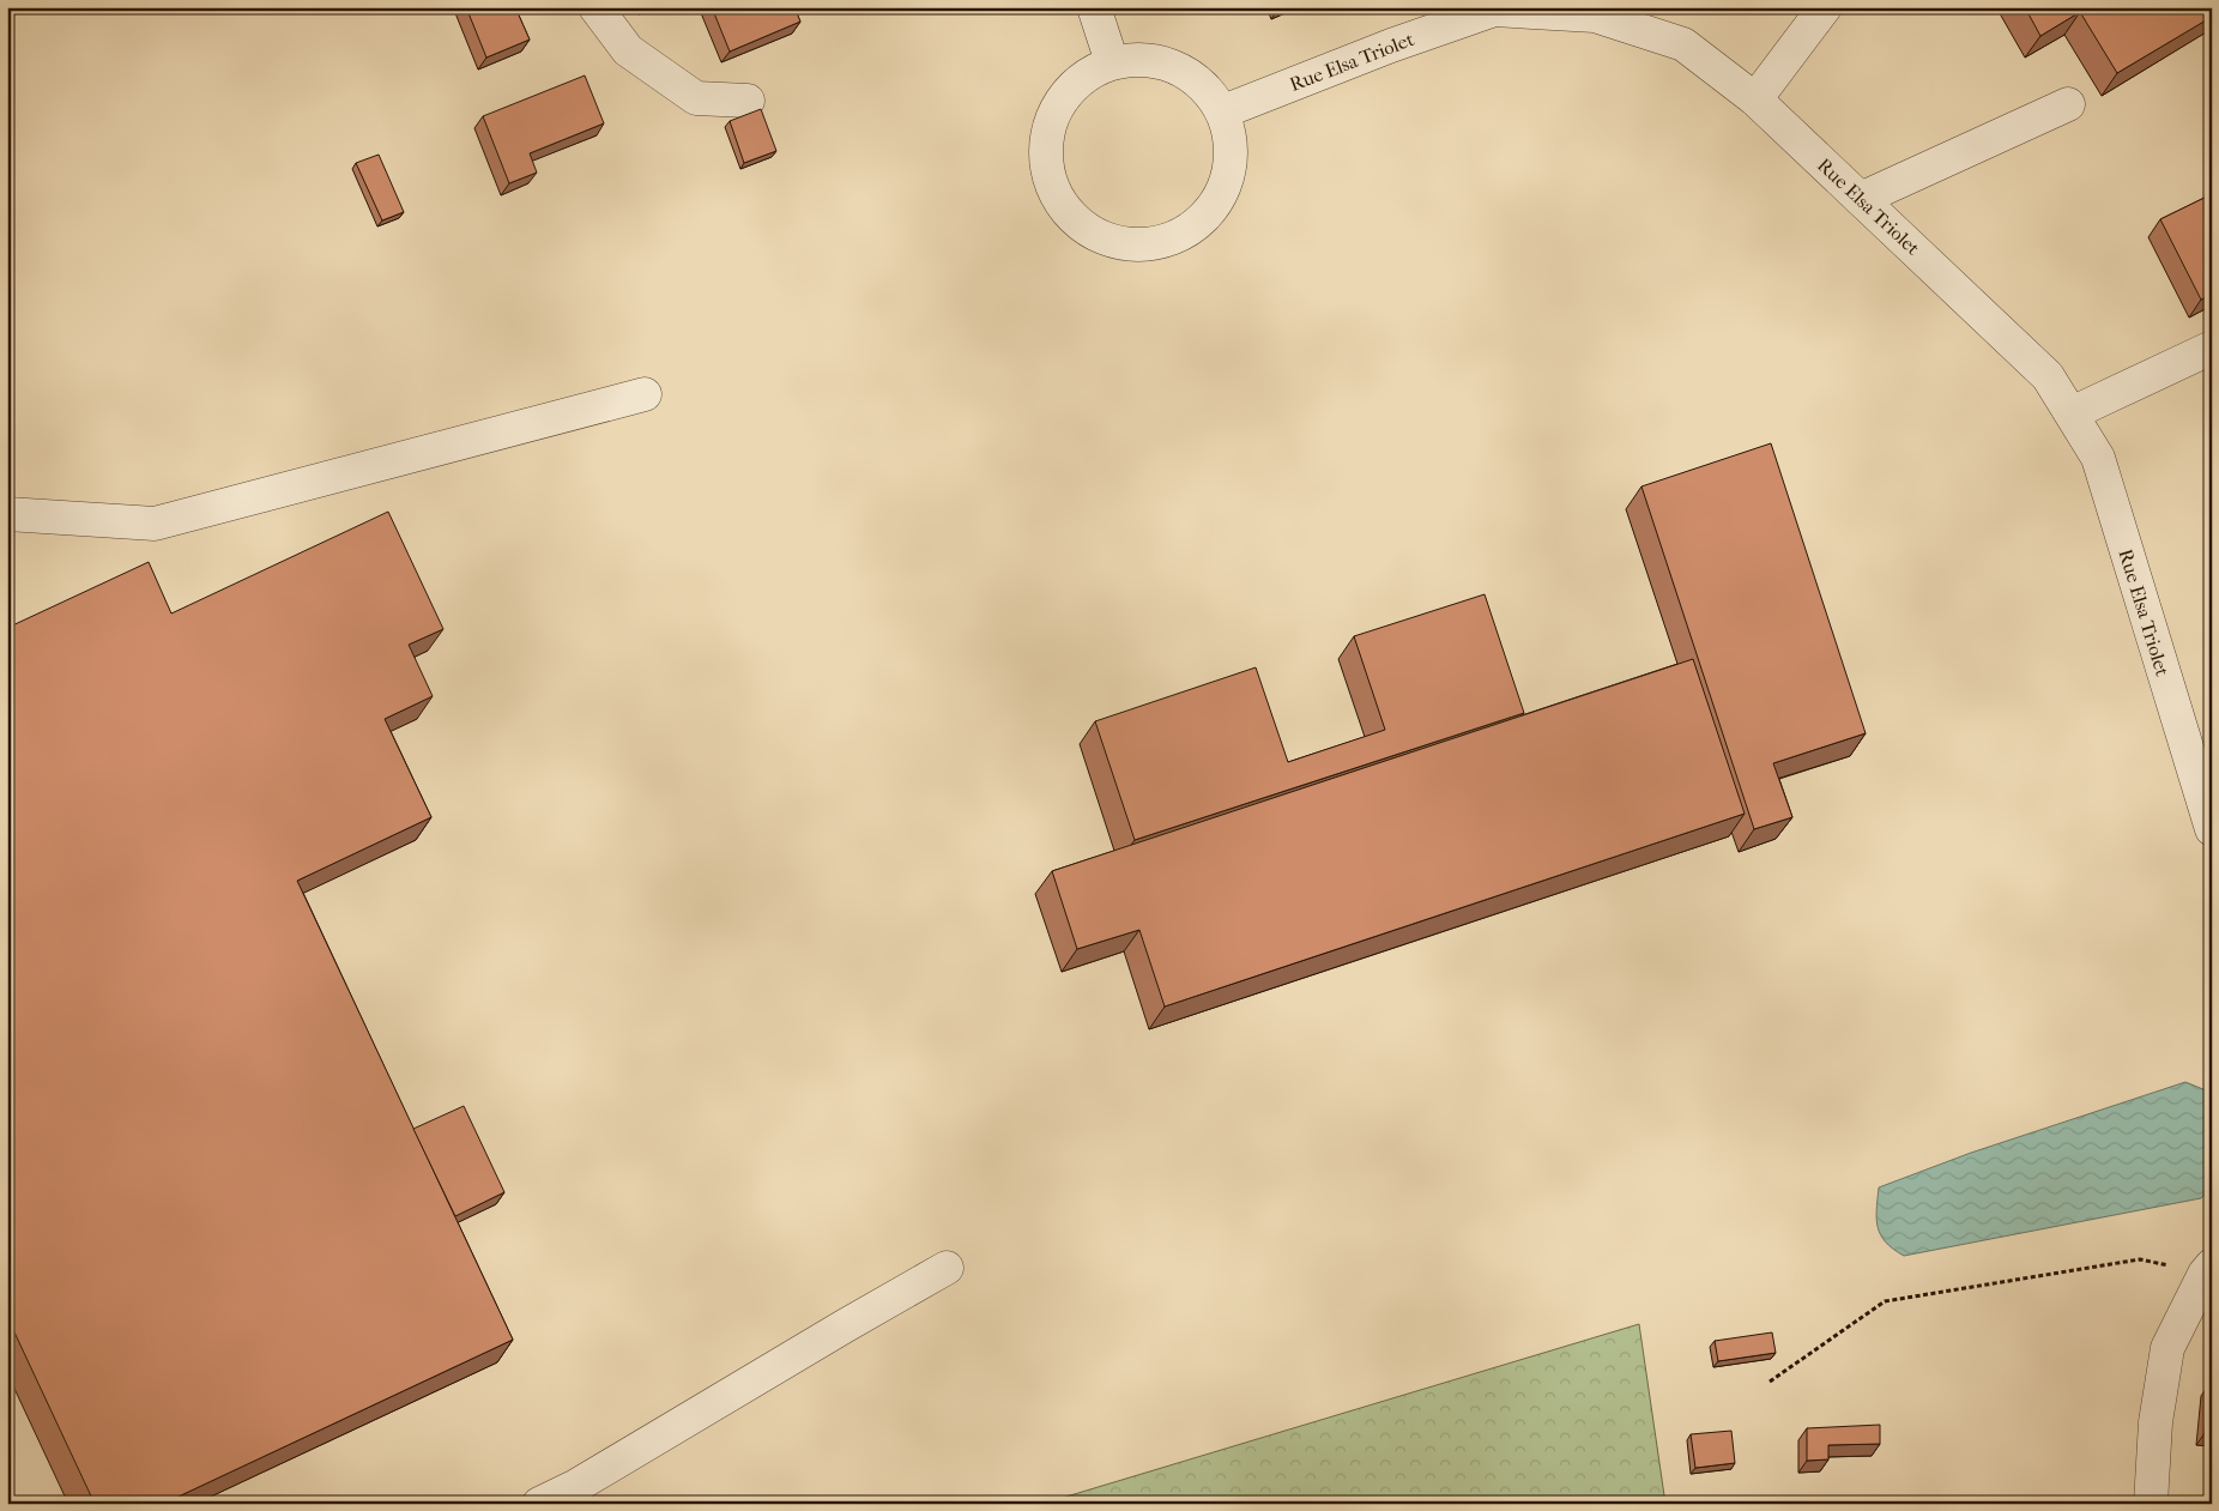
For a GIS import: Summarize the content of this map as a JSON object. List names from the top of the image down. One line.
{"streets":{"street":["Rue Elsa Triolet"]}}
